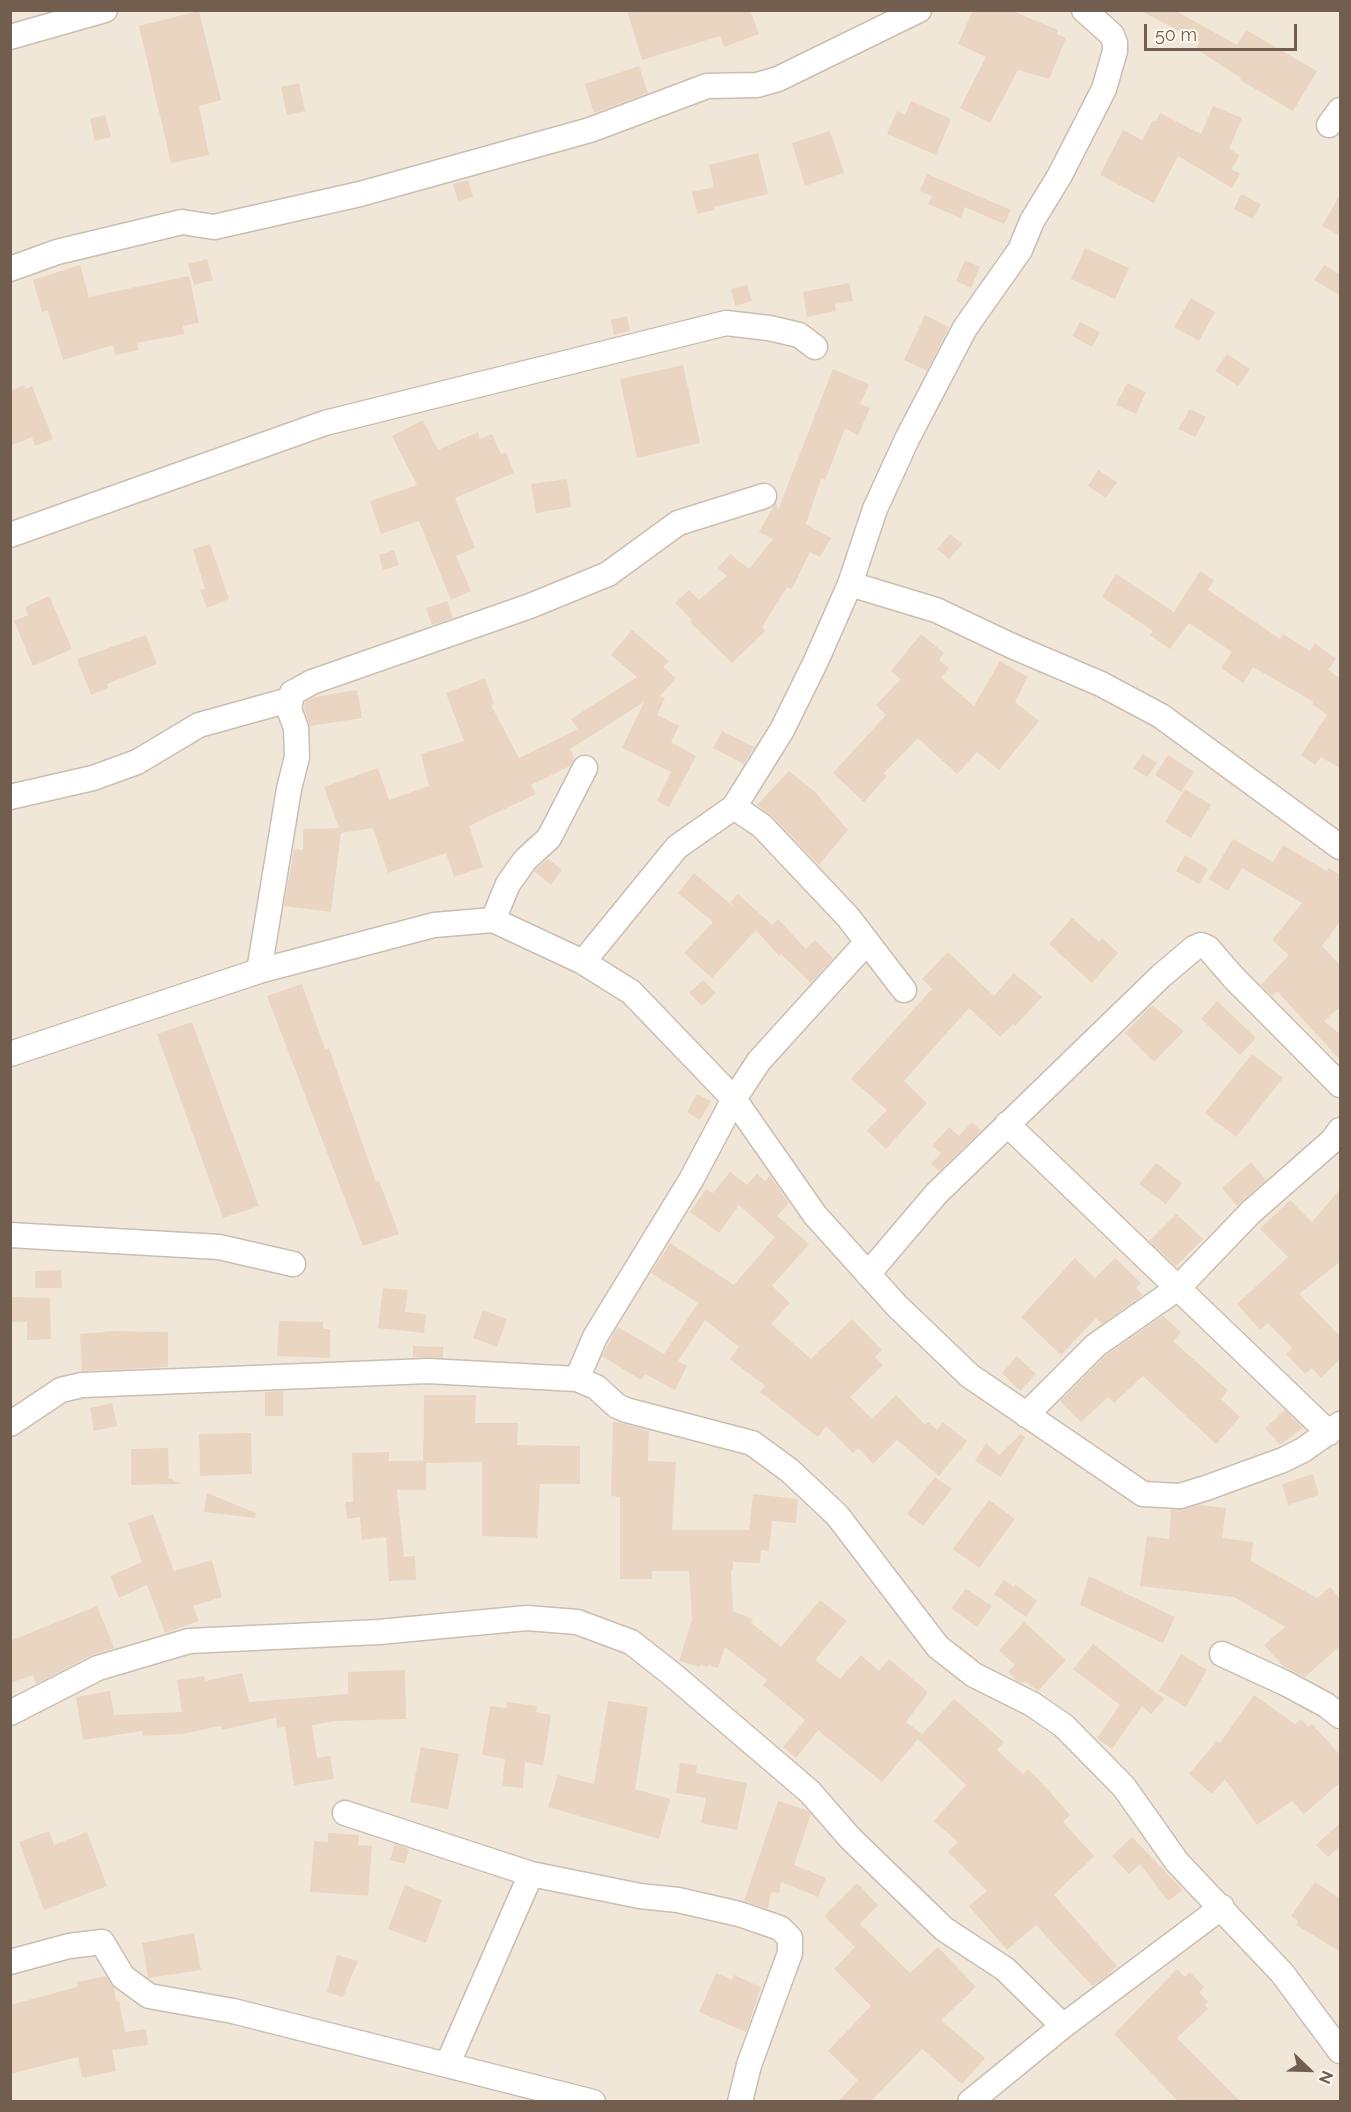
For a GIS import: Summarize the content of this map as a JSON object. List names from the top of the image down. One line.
{"scale_bar":"50 m","north":"bottom right"}
